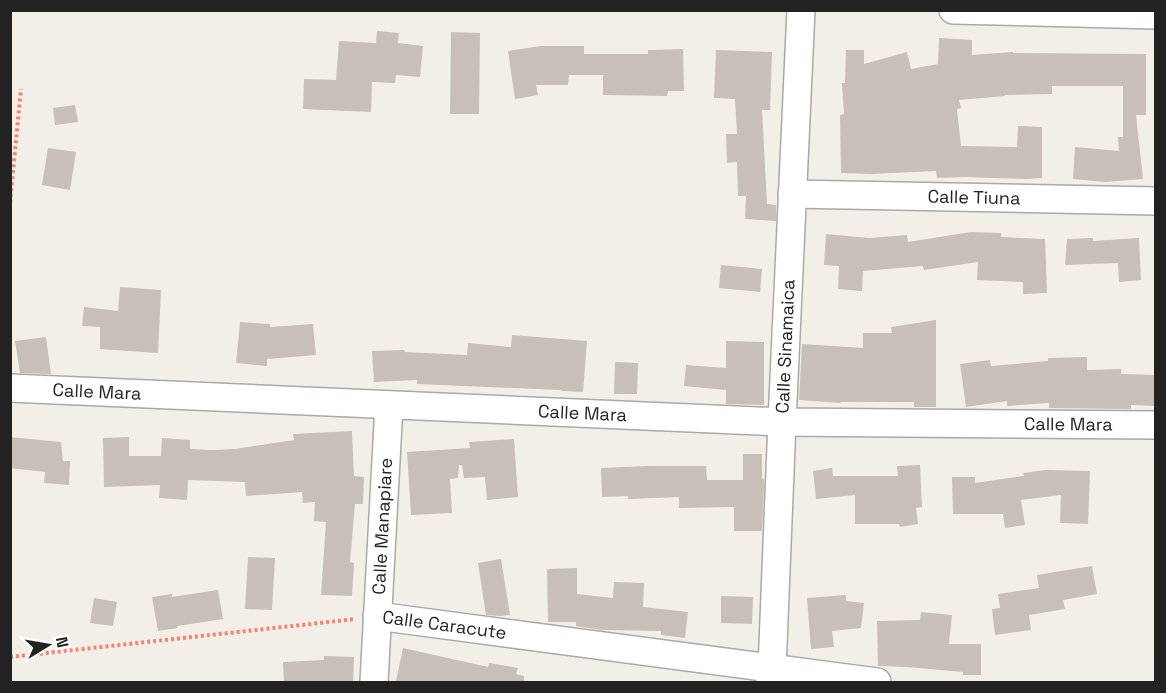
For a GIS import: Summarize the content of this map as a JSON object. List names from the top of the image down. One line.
{"streets":{"street":["Calle Tiuna","Calle Sinamaica","Calle Mara","Calle Manapiare","Calle Caracute"]},"crossings":[["Calle Tiuna","Calle Sinamaica"],["Calle Sinamaica","Calle Mara"],["Calle Sinamaica","Calle Caracute"],["Calle Mara","Calle Manapiare"],["Calle Manapiare","Calle Caracute"]],"north":"right"}
